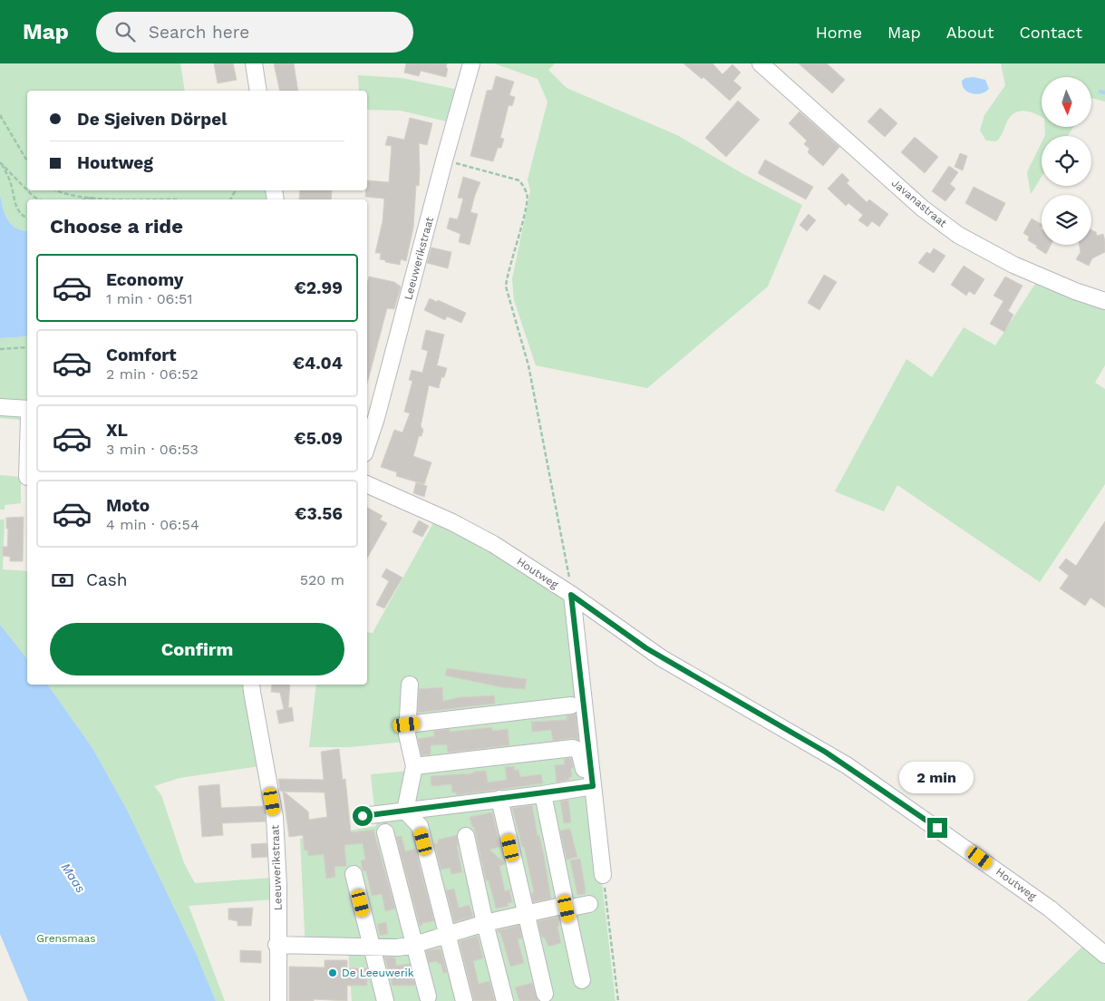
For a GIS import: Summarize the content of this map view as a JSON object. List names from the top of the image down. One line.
{"streets":{"street":["Javanastraat","Leeuwerikstraat","Houtweg"]},"water":["Maas"],"parks":["Grensmaas"],"places":["De Leeuwerik"],"north":"bottom","page":{"header":"Map","search":"Search here","nav":["Home","Map","About","Contact"],"banner":["De Sjeiven Dörpel","Houtweg"],"heading":"Choose a ride","list":[{"name":"Economy","note":"1 min · 06:51","value":"€2.99"},{"name":"Comfort","note":"2 min · 06:52","value":"€4.04"},{"name":"XL","note":"3 min · 06:53","value":"€5.09"},{"name":"Moto","note":"4 min · 06:54","value":"€3.56"}],"pay":["Cash","520 m"],"buttons":"Confirm","bubble":"2 min"}}
